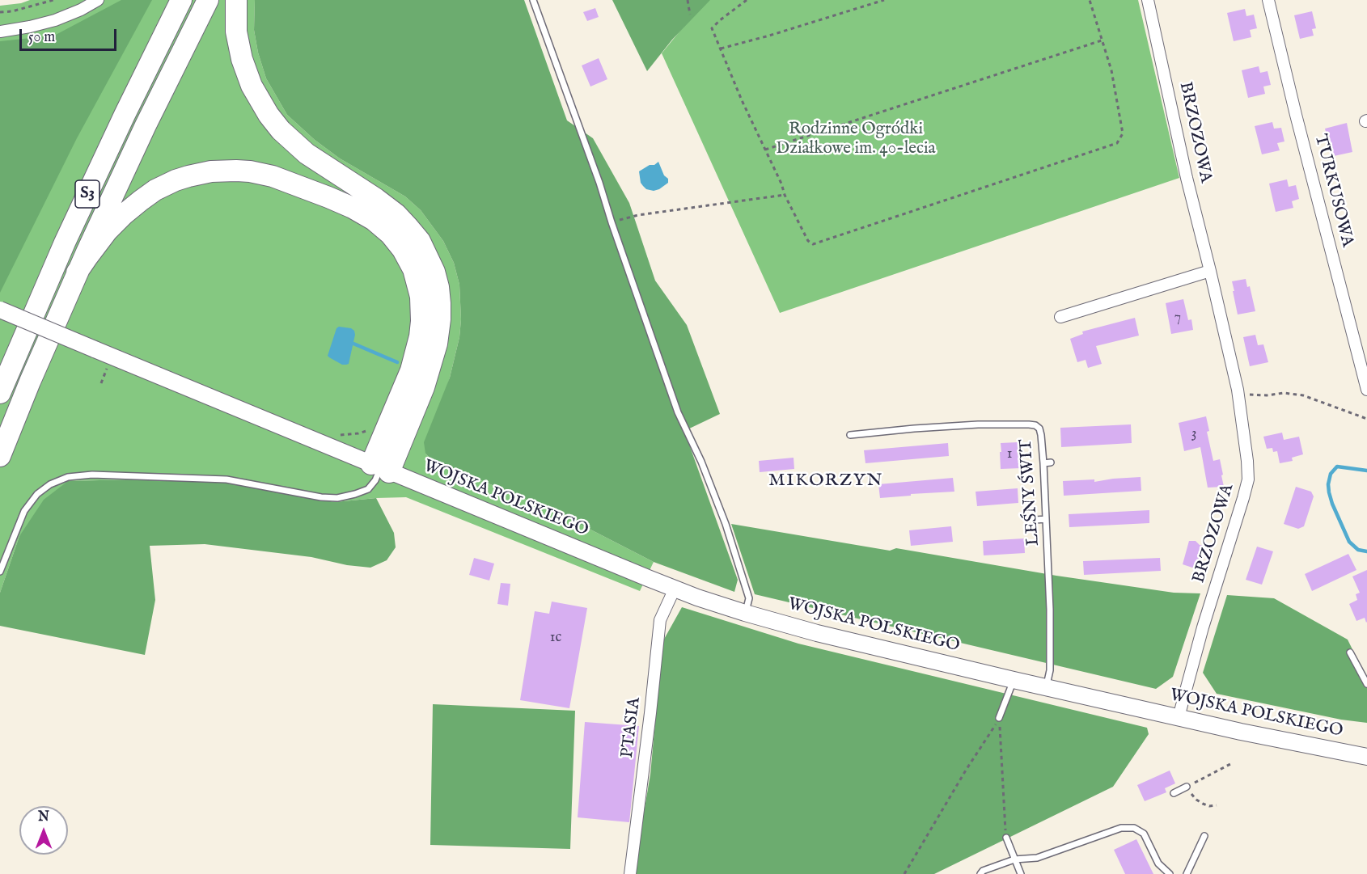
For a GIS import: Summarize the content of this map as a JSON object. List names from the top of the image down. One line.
{"streets":{"highway":["S3"],"street":["BRZOZOWA","TURKUSOWA","WOJSKA POLSKIEGO","PTASIA"],"lane":["LEŚNY ŚWIT"]},"crossings":[["BRZOZOWA","WOJSKA POLSKIEGO"],["LEŚNY ŚWIT","WOJSKA POLSKIEGO"],["WOJSKA POLSKIEGO","PTASIA"]],"districts":["MIKORZYN"],"parks":["Rodzinne Ogródki Działkowe im. 40-lecia"],"house_numbers":["7","3","1","1c"],"scale_bar":"50 m","north":"top"}
